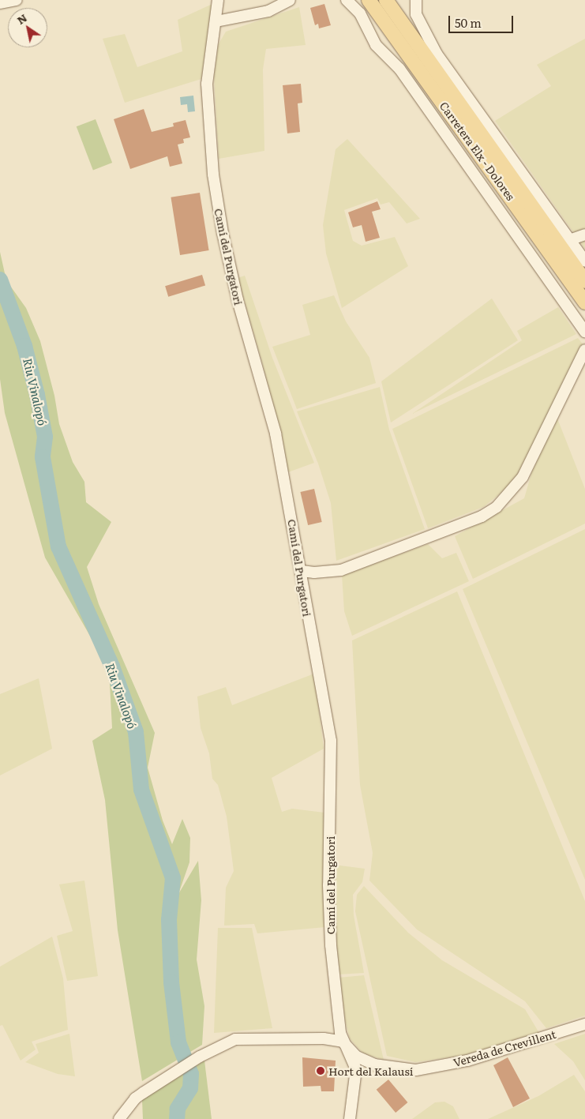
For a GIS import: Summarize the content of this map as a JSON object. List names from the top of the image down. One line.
{"streets":{"main road":["Carretera Elx - Dolores"],"street":["Camí del Purgatori","Vereda de Crevillent"]},"crossings":[["Camí del Purgatori","Vereda de Crevillent"]],"water":["Riu Vinalopó"],"places":["Hort del Kalausí"],"scale_bar":"50 m","north":"top left"}
